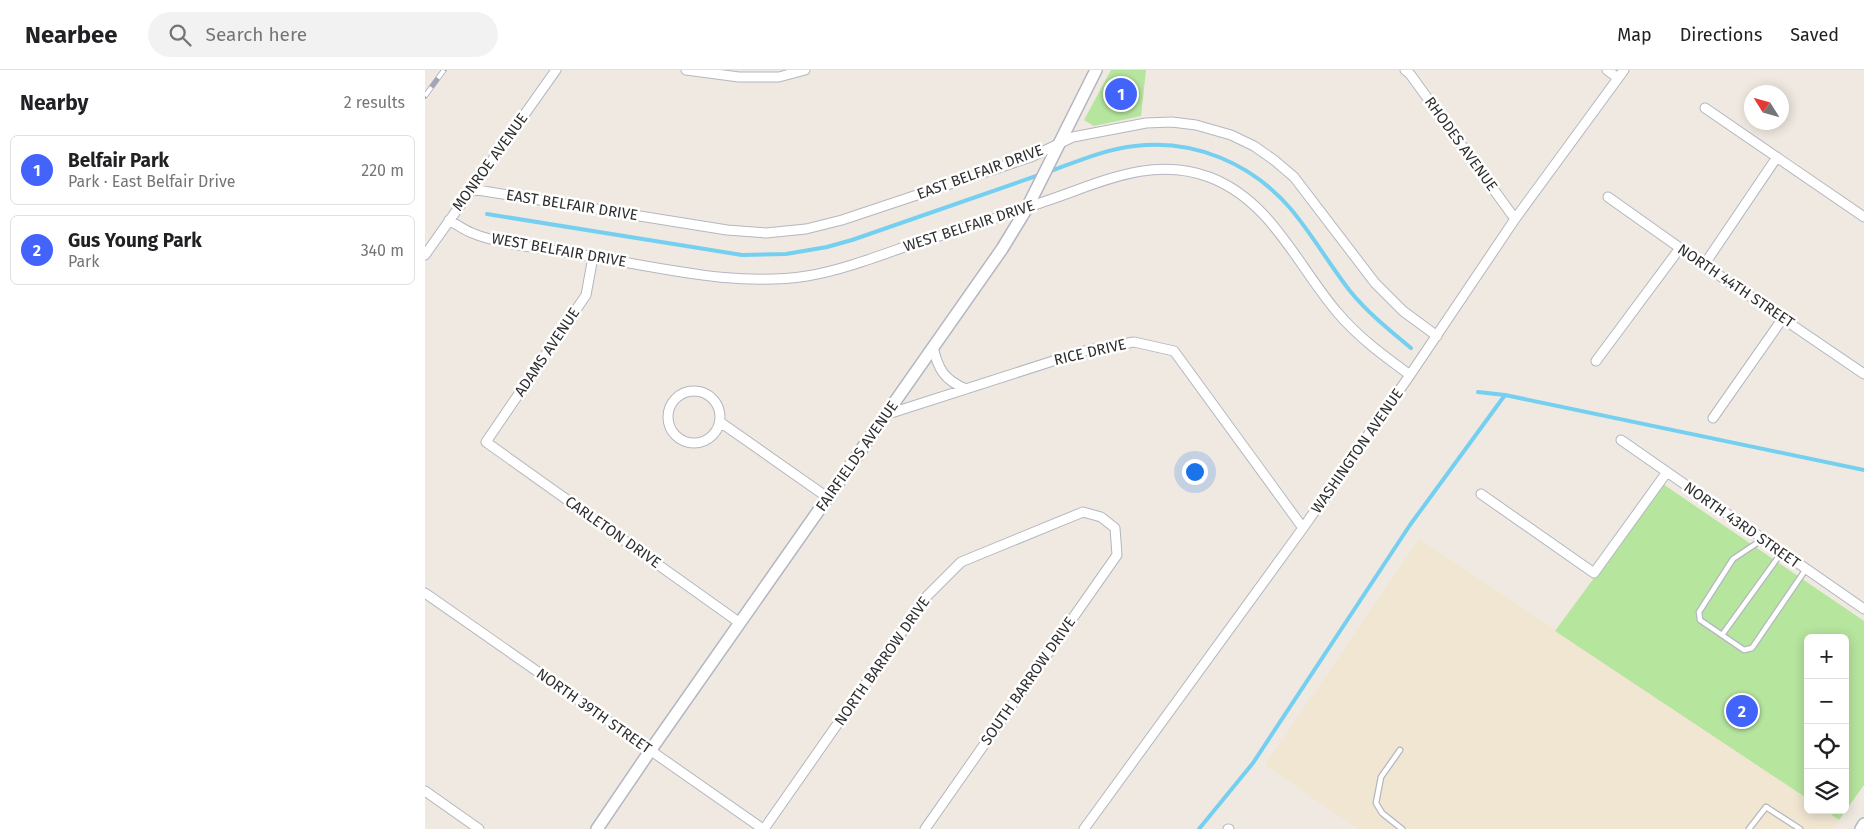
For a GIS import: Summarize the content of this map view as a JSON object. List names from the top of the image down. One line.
{"streets":{"street":["RHODES AVENUE","MONROE AVENUE","EAST BELFAIR DRIVE","WEST BELFAIR DRIVE","NORTH 44TH STREET","ADAMS AVENUE","RICE DRIVE","WASHINGTON AVENUE","FAIRFIELDS AVENUE","NORTH 43RD STREET","CARLETON DRIVE","NORTH BARROW DRIVE","SOUTH BARROW DRIVE","NORTH 39TH STREET"]},"crossings":[["RHODES AVENUE","WASHINGTON AVENUE"],["MONROE AVENUE","EAST BELFAIR DRIVE"],["MONROE AVENUE","WEST BELFAIR DRIVE"],["EAST BELFAIR DRIVE","WASHINGTON AVENUE"],["EAST BELFAIR DRIVE","FAIRFIELDS AVENUE"],["WEST BELFAIR DRIVE","ADAMS AVENUE"],["WEST BELFAIR DRIVE","WASHINGTON AVENUE"],["WEST BELFAIR DRIVE","FAIRFIELDS AVENUE"],["ADAMS AVENUE","CARLETON DRIVE"],["RICE DRIVE","WASHINGTON AVENUE"],["RICE DRIVE","FAIRFIELDS AVENUE"],["FAIRFIELDS AVENUE","CARLETON DRIVE"],["FAIRFIELDS AVENUE","NORTH 39TH STREET"],["NORTH BARROW DRIVE","SOUTH BARROW DRIVE"],["NORTH BARROW DRIVE","NORTH 39TH STREET"]],"north":"top left","page":{"header":"Nearbee","search":"Search here","nav":["Map","Directions","Saved"],"heading":["Nearby","2 results"],"pins":["1","2"],"list":[{"mark":"1","name":"Belfair Park","note":"Park · East Belfair Drive","value":"220 m"},{"mark":"2","name":"Gus Young Park","note":"Park","value":"340 m"}],"map_buttons":["+","−"]}}
